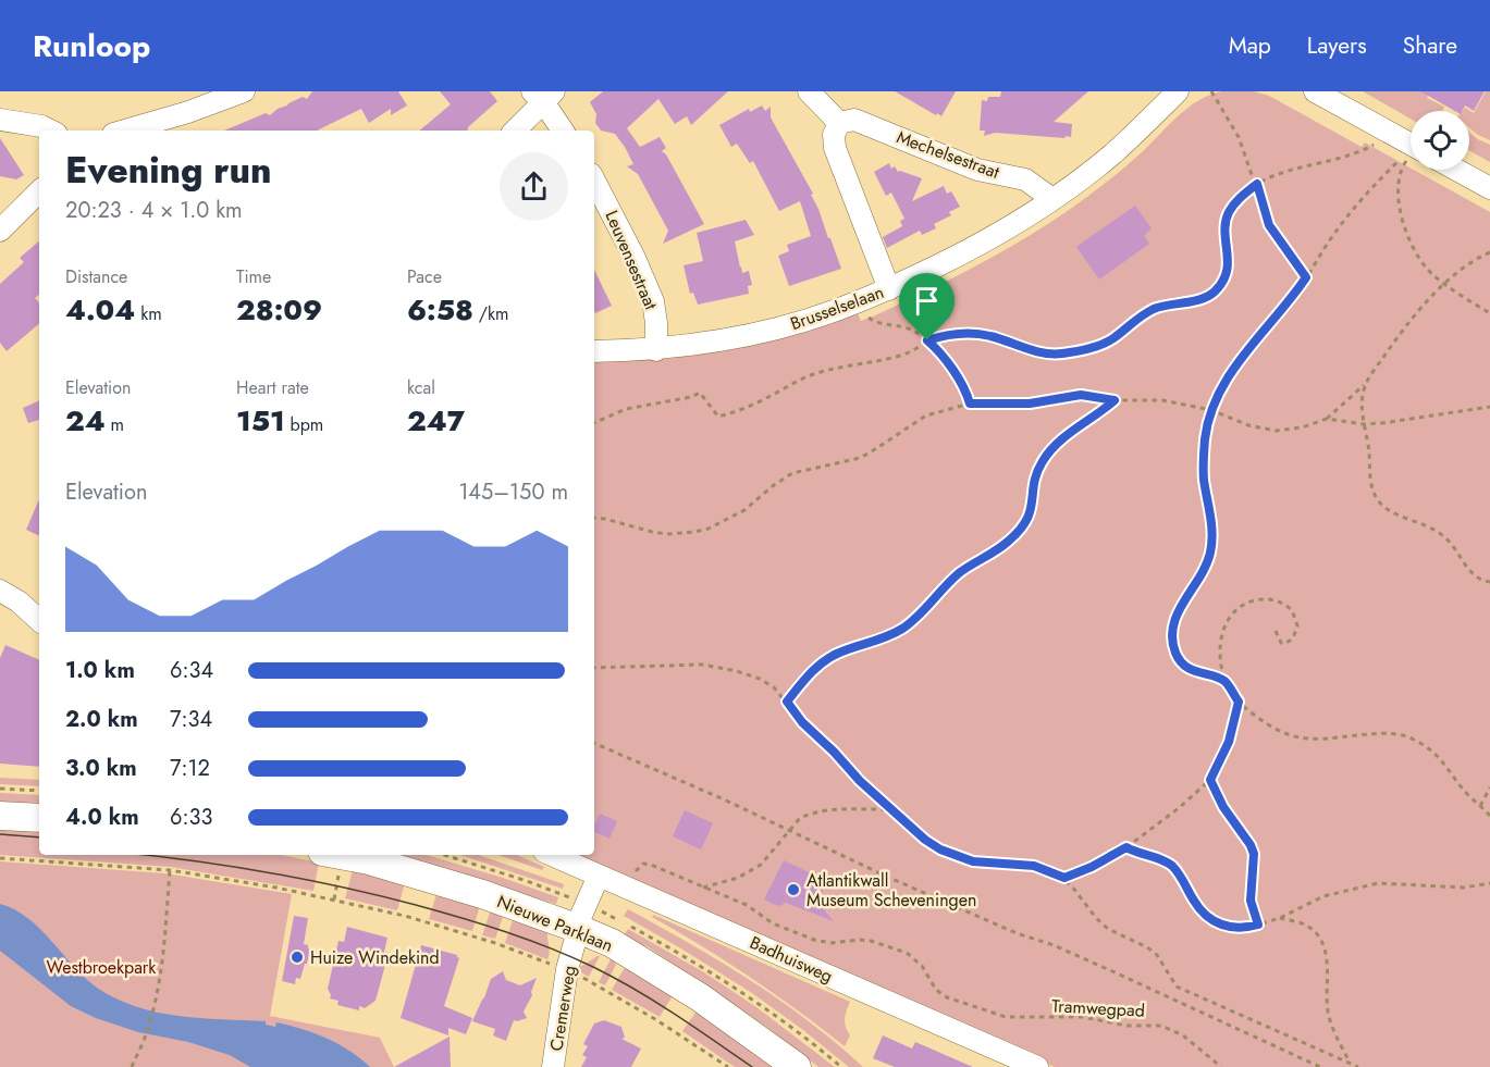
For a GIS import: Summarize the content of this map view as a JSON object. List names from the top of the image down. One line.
{"streets":{"main road":["Nieuwe Parklaan"],"street":["Mechelsestraat","Leuvensestraat","Brusselselaan","Badhuisweg","Cremerweg"],"path":["Tramwegpad"]},"crossings":[["Mechelsestraat","Brusselselaan"],["Leuvensestraat","Brusselselaan"],["Nieuwe Parklaan","Cremerweg"],["Badhuisweg","Cremerweg"],["Badhuisweg","Tramwegpad"]],"parks":["Westbroekpark"],"places":["Atlantikwall Museum Scheveningen","Huize Windekind"],"page":{"header":"Runloop","nav":["Map","Layers","Share"],"heading":["Evening run","20:23 · 4 × 1.0 km"],"stats":[["Distance","4.04 km"],["Time","28:09"],["Pace","6:58 /km"],["Elevation","24 m"],["Heart rate","151 bpm"],["kcal","247"]],"chart":["Elevation","145–150 m"],"list":[{"name":"1.0 km","note":"6:34"},{"name":"2.0 km","note":"7:34"},{"name":"3.0 km","note":"7:12"},{"name":"4.0 km","note":"6:33"}]}}
